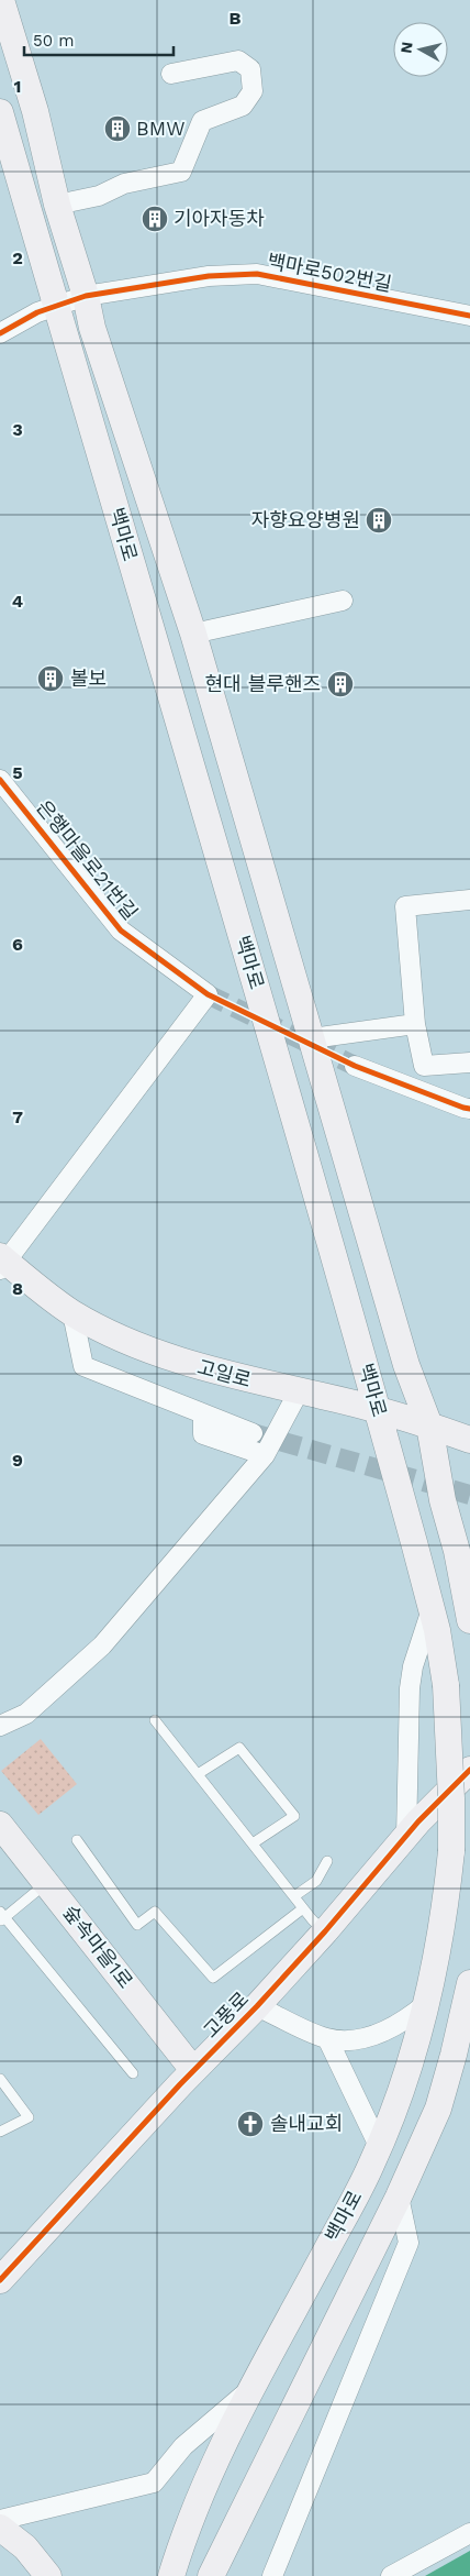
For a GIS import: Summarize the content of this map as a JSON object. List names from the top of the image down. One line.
{"streets":{"main road":["백마로","고일로","숲속마을1로","고풍로"],"street":["백마로502번길","은행마을로21번길"]},"crossings":[["백마로502번길","백마로"],["백마로","고일로"],["은행마을로21번길","고일로"],["숲속마을1로","고풍로"]],"places":{"building":["BMW","기아자동차","자향요양병원","볼보","현대 블루핸즈"],"church":["솔내교회"]},"scale_bar":"50 m","north":"left","grid":{"columns":["B"],"rows":["1","2","3","4","5","6","7","8","9"]}}
